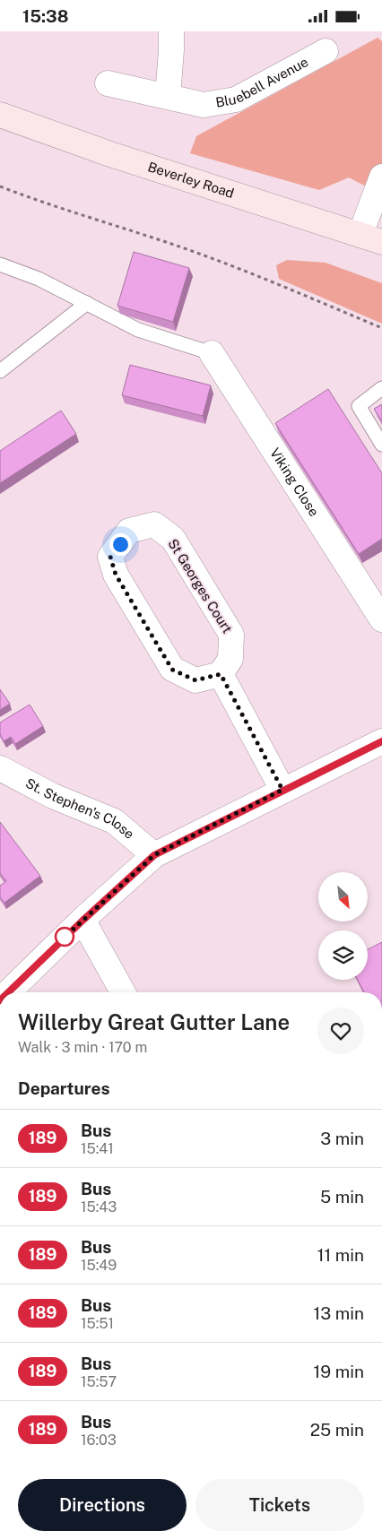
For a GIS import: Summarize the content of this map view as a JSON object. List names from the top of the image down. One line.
{"streets":{"main road":["Beverley Road"],"street":["Bluebell Avenue","Viking Close","St Georges Court","St. Stephen's Close"]},"lines":["bus line 189"],"north":"bottom right","page":{"status":"15:38","heading":[["Willerby Great Gutter Lane","Walk · 3 min · 170 m"],"Departures"],"list":[{"mark":"189","name":"Bus","note":"15:41","value":"3 min"},{"mark":"189","name":"Bus","note":"15:43","value":"5 min"},{"mark":"189","name":"Bus","note":"15:49","value":"11 min"},{"mark":"189","name":"Bus","note":"15:51","value":"13 min"},{"mark":"189","name":"Bus","note":"15:57","value":"19 min"},{"mark":"189","name":"Bus","note":"16:03","value":"25 min"}],"buttons":["Directions","Tickets"]}}
